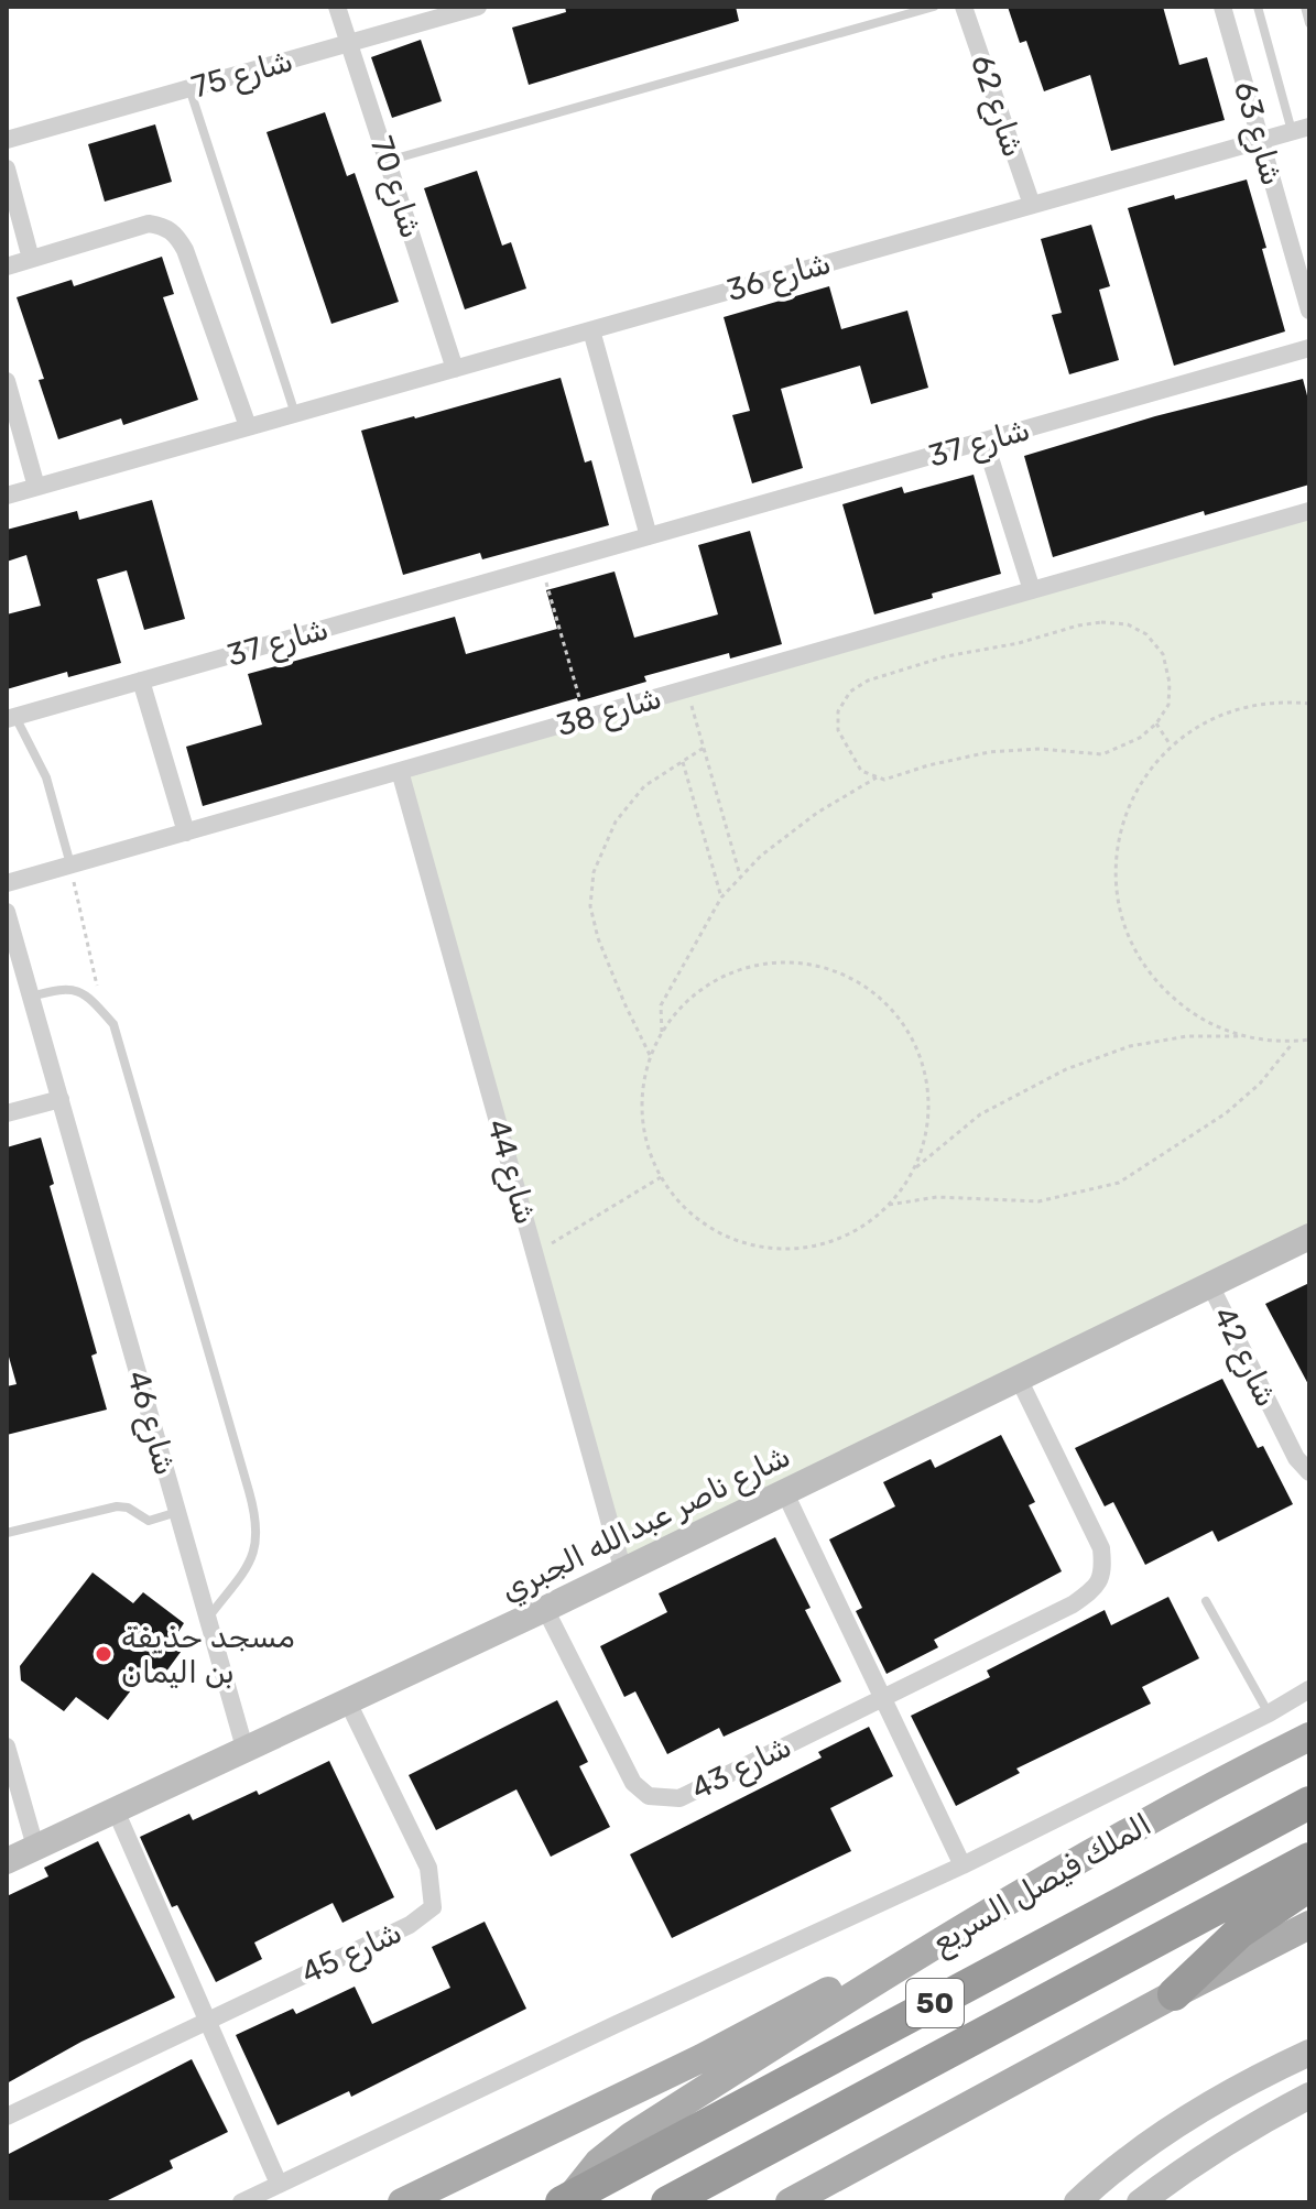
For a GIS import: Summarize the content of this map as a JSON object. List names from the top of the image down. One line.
{"streets":{"highway":["الملك فيصل السريع","50"],"street":["شارع 75","شارع 62","شارع 63","شارع 70","شارع 36","شارع 37","شارع 38","شارع 44","شارع 42","شارع 46","شارع ناصر عبدالله الجبري","شارع 43","شارع 45"]},"crossings":[["شارع 75","شارع 70"],["شارع 62","شارع 36"],["شارع 63","شارع 36"],["شارع 70","شارع 36"],["شارع 38","شارع 44"],["شارع 44","شارع ناصر عبدالله الجبري"],["شارع 42","شارع ناصر عبدالله الجبري"],["شارع 46","شارع ناصر عبدالله الجبري"],["شارع ناصر عبدالله الجبري","شارع 43"],["شارع ناصر عبدالله الجبري","شارع 45"]],"places":["مسجد حذيفة بن اليمان"]}
